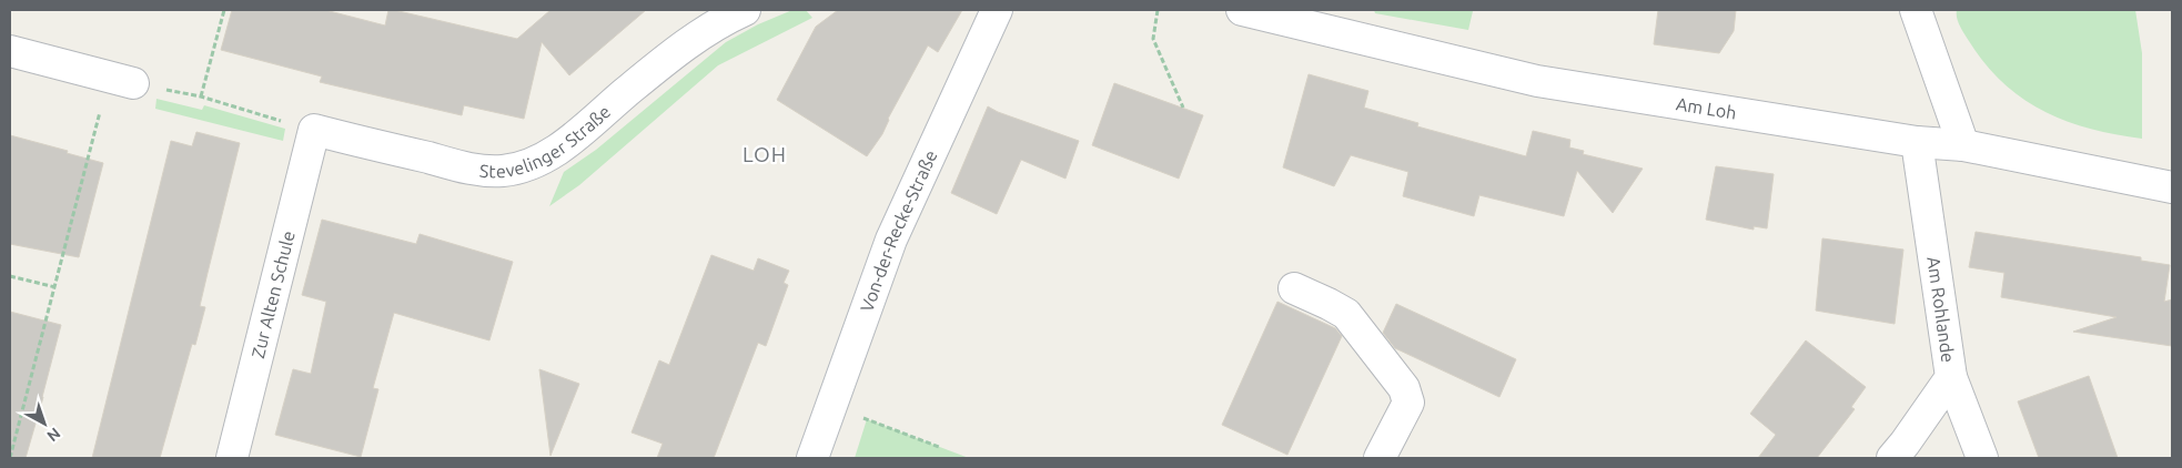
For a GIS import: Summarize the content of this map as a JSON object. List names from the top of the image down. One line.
{"streets":{"street":["Am Loh","Stevelinger Straße","Von-der-Recke-Straße","Zur Alten Schule","Am Rohlande"]},"crossings":[["Am Loh","Am Rohlande"],["Stevelinger Straße","Zur Alten Schule"]],"districts":["LOH"],"north":"bottom right"}
